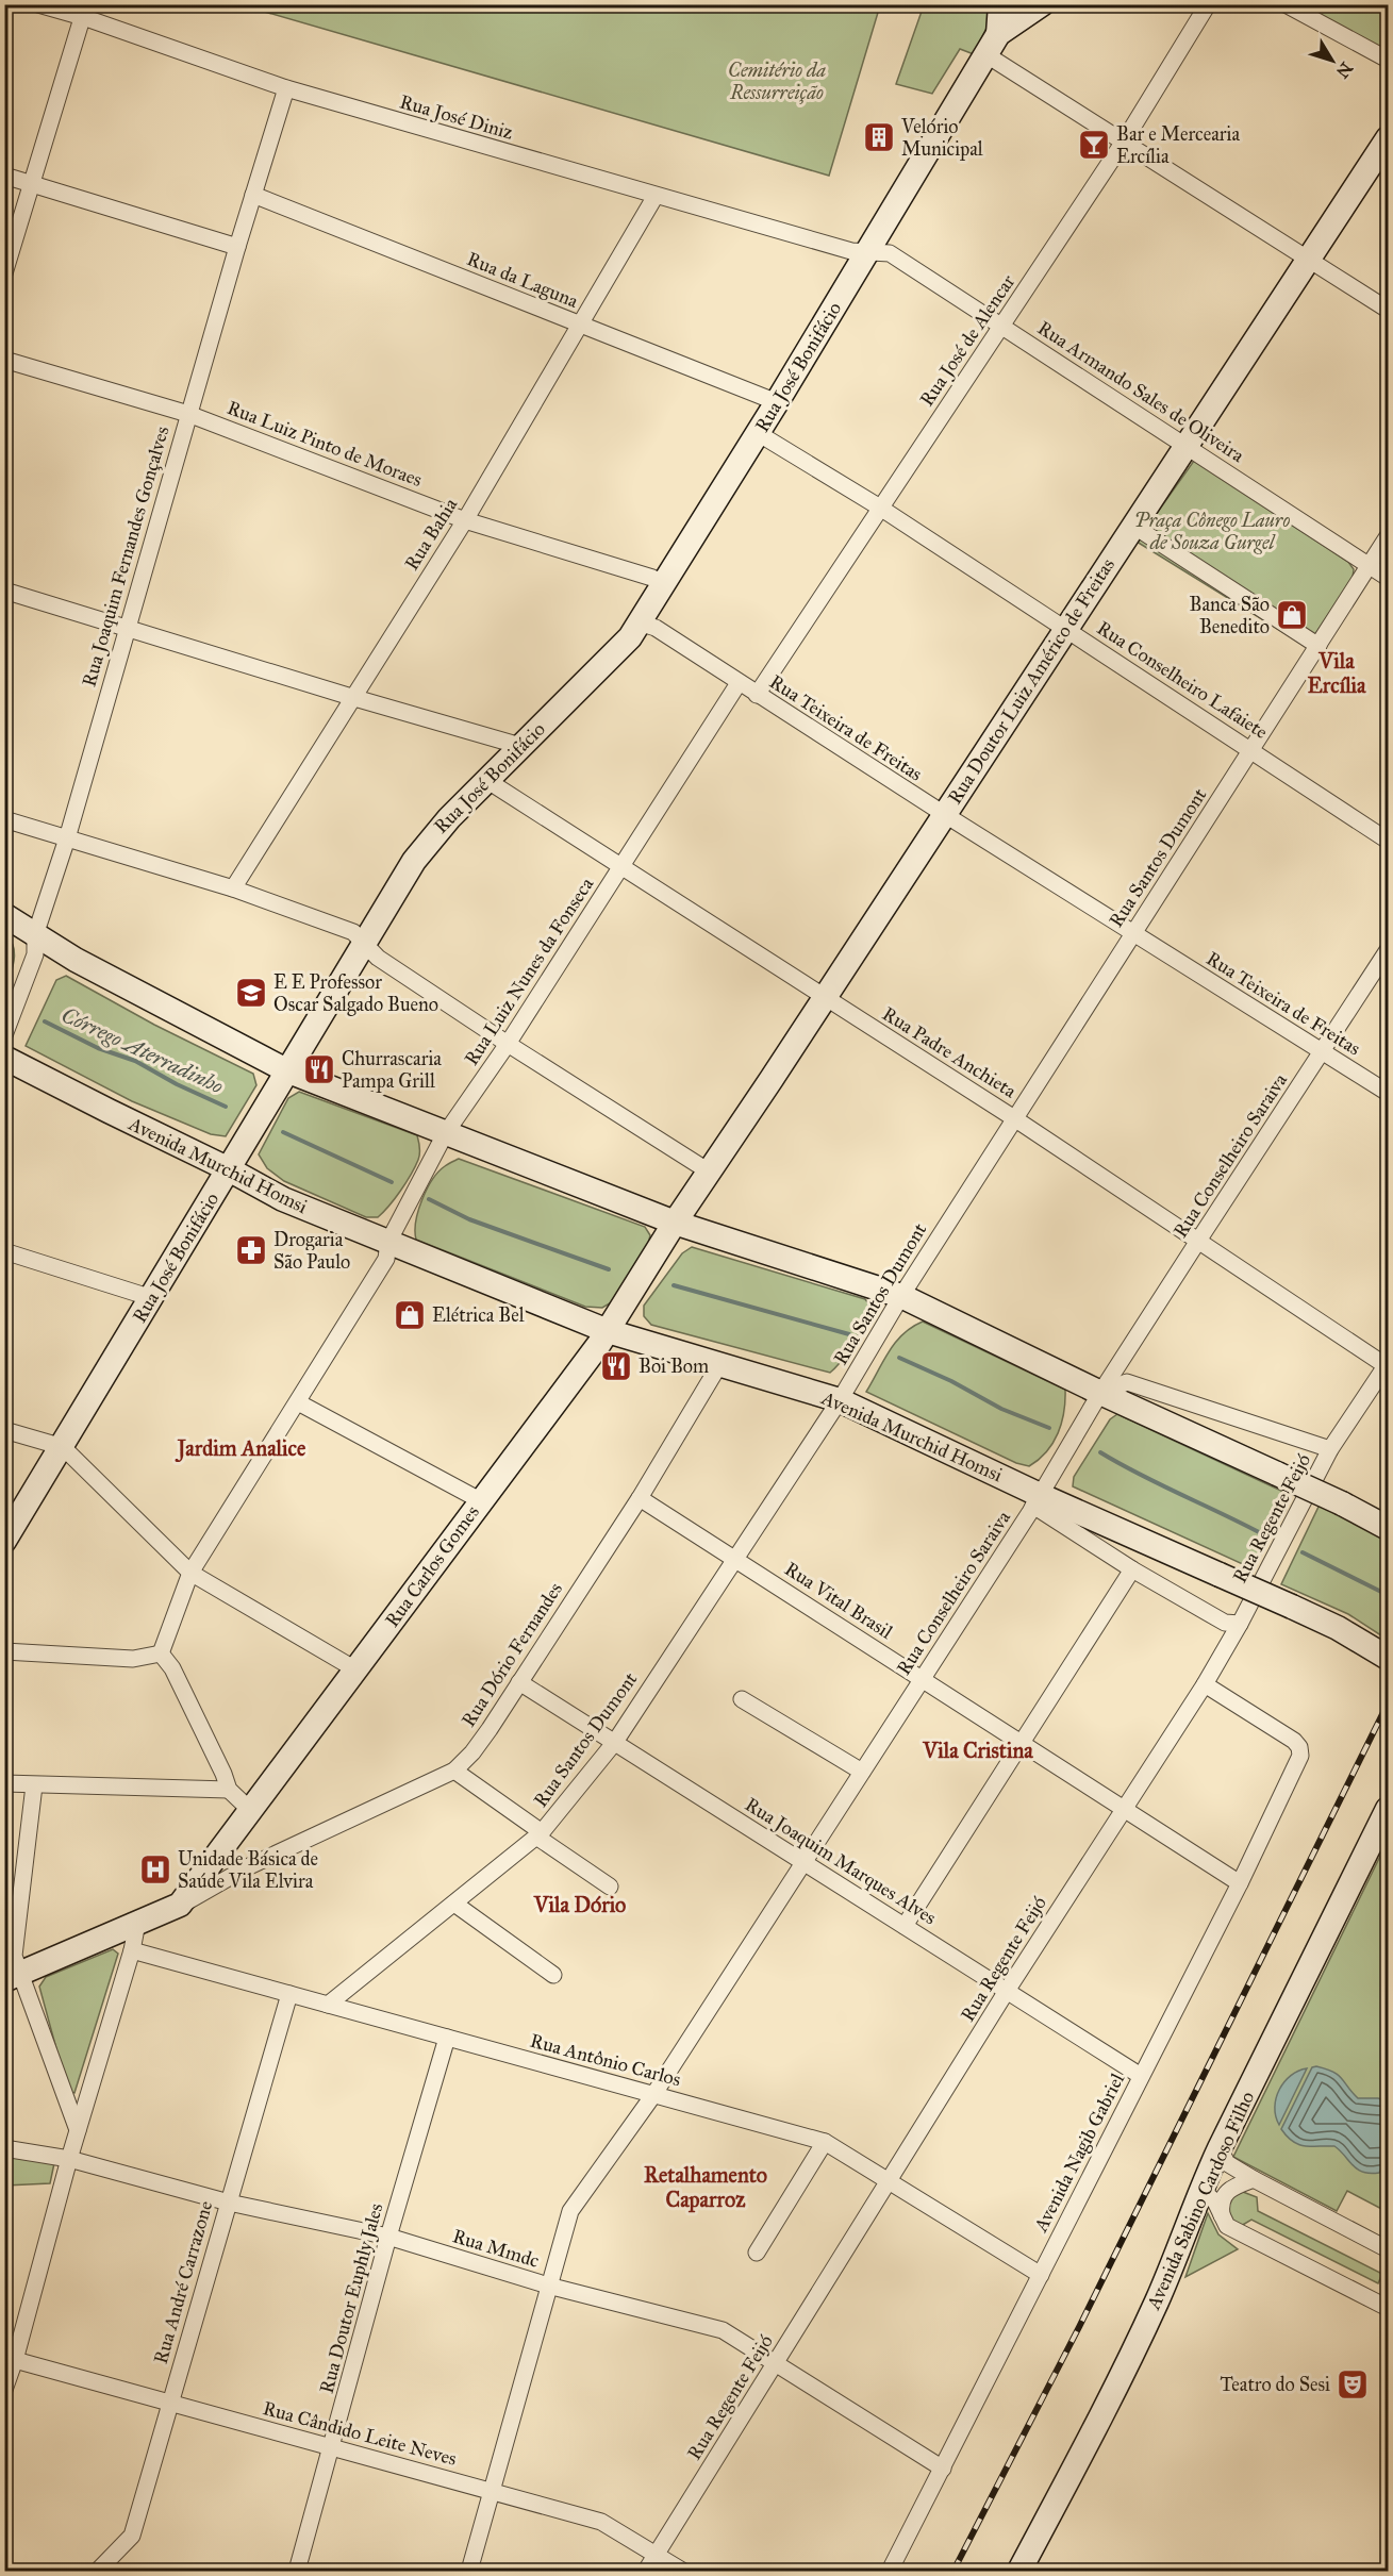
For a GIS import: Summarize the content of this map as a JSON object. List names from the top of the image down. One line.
{"streets":{"street":["Rua José Diniz","Rua da Laguna","Rua José de Alencar","Rua José Bonifácio","Rua Armando Sales de Oliveira","Rua Luiz Pinto de Moraes","Rua Bahia","Rua Joaquim Fernandes Gonçalves","Rua Conselheiro Lafaiete","Rua Doutor Luiz Américo de Freitas","Rua Teixeira de Freitas","Rua Santos Dumont","Rua Luiz Nunes da Fonseca","Rua Padre Anchieta","Rua Conselheiro Saraiva","Avenida Murchid Homsi","Rua Regente Feijó","Rua Carlos Gomes","Rua Vital Brasil","Rua Dório Fernandes","Rua Joaquim Marques Alves","Rua Antônio Carlos","Avenida Nagib Gabriel","Avenida Sabino Cardoso Filho","Rua Mmdc","Rua André Carrazone","Rua Doutor Euphly Jales","Rua Cândido Leite Neves"]},"crossings":[["Rua José Diniz","Rua José Bonifácio"],["Rua José Diniz","Rua Armando Sales de Oliveira"],["Rua José Diniz","Rua Bahia"],["Rua José Diniz","Rua Joaquim Fernandes Gonçalves"],["Rua da Laguna","Rua José Bonifácio"],["Rua da Laguna","Rua Bahia"],["Rua da Laguna","Rua Joaquim Fernandes Gonçalves"],["Rua José de Alencar","Rua Armando Sales de Oliveira"],["Rua José de Alencar","Rua Conselheiro Lafaiete"],["Rua José de Alencar","Rua Teixeira de Freitas"],["Rua José Bonifácio","Rua Armando Sales de Oliveira"],["Rua José Bonifácio","Rua Luiz Pinto de Moraes"],["Rua José Bonifácio","Rua Conselheiro Lafaiete"],["Rua José Bonifácio","Rua Teixeira de Freitas"],["Rua José Bonifácio","Rua Padre Anchieta"],["Rua José Bonifácio","Avenida Murchid Homsi"],["Rua Armando Sales de Oliveira","Rua Doutor Luiz Américo de Freitas"],["Rua Armando Sales de Oliveira","Rua Santos Dumont"],["Rua Luiz Pinto de Moraes","Rua Bahia"],["Rua Luiz Pinto de Moraes","Rua Joaquim Fernandes Gonçalves"],["Rua Conselheiro Lafaiete","Rua Doutor Luiz Américo de Freitas"],["Rua Conselheiro Lafaiete","Rua Santos Dumont"],["Rua Doutor Luiz Américo de Freitas","Rua Teixeira de Freitas"],["Rua Doutor Luiz Américo de Freitas","Rua Padre Anchieta"],["Rua Doutor Luiz Américo de Freitas","Rua Carlos Gomes"],["Rua Teixeira de Freitas","Rua Santos Dumont"],["Rua Teixeira de Freitas","Rua Luiz Nunes da Fonseca"],["Rua Teixeira de Freitas","Rua Conselheiro Saraiva"],["Rua Santos Dumont","Rua Padre Anchieta"],["Rua Santos Dumont","Avenida Murchid Homsi"],["Rua Santos Dumont","Rua Vital Brasil"],["Rua Santos Dumont","Rua Joaquim Marques Alves"],["Rua Santos Dumont","Rua Antônio Carlos"],["Rua Luiz Nunes da Fonseca","Rua Padre Anchieta"],["Rua Luiz Nunes da Fonseca","Avenida Murchid Homsi"],["Rua Padre Anchieta","Rua Conselheiro Saraiva"],["Rua Padre Anchieta","Rua Regente Feijó"],["Rua Conselheiro Saraiva","Avenida Murchid Homsi"],["Rua Conselheiro Saraiva","Rua Vital Brasil"],["Rua Conselheiro Saraiva","Rua Joaquim Marques Alves"],["Rua Conselheiro Saraiva","Rua Antônio Carlos"],["Rua Conselheiro Saraiva","Rua Mmdc"],["Rua Conselheiro Saraiva","Rua Cândido Leite Neves"],["Avenida Murchid Homsi","Rua Carlos Gomes"],["Avenida Murchid Homsi","Rua Dório Fernandes"],["Rua Regente Feijó","Rua Vital Brasil"],["Rua Regente Feijó","Rua Joaquim Marques Alves"],["Rua Regente Feijó","Rua Antônio Carlos"],["Rua Regente Feijó","Avenida Nagib Gabriel"],["Rua Regente Feijó","Rua Mmdc"],["Rua Regente Feijó","Rua Cândido Leite Neves"],["Rua Carlos Gomes","Rua Dório Fernandes"],["Rua Vital Brasil","Rua Dório Fernandes"],["Rua Vital Brasil","Avenida Nagib Gabriel"],["Rua Dório Fernandes","Rua Joaquim Marques Alves"],["Rua Joaquim Marques Alves","Avenida Nagib Gabriel"],["Rua Antônio Carlos","Avenida Nagib Gabriel"],["Rua Antônio Carlos","Rua André Carrazone"],["Rua Antônio Carlos","Rua Doutor Euphly Jales"],["Avenida Nagib Gabriel","Rua Mmdc"],["Rua Mmdc","Rua André Carrazone"],["Rua Mmdc","Rua Doutor Euphly Jales"],["Rua André Carrazone","Rua Cândido Leite Neves"],["Rua Doutor Euphly Jales","Rua Cândido Leite Neves"]],"districts":["Vila Ercília","Jardim Analice","Vila Cristina","Vila Dório","Retalhamento Caparroz"],"water":["Córrego Aterradinho"],"parks":["Cemitério da Ressurreição","Praça Cônego Lauro de Souza Gurgel"],"places":{"building":["Velório Municipal"],"bar":["Bar e Mercearia Ercília"],"shop":["Banca São Benedito","Elétrica Bel"],"school or university":["E E Professor Oscar Salgado Bueno"],"restaurant":["Churrascaria Pampa Grill","Boi Bom"],"pharmacy":["Drogaria São Paulo"],"hospital":["Unidade Básica de Saúde Vila Elvira"],"theatre":["Teatro do Sesi"]},"north":"bottom right"}
